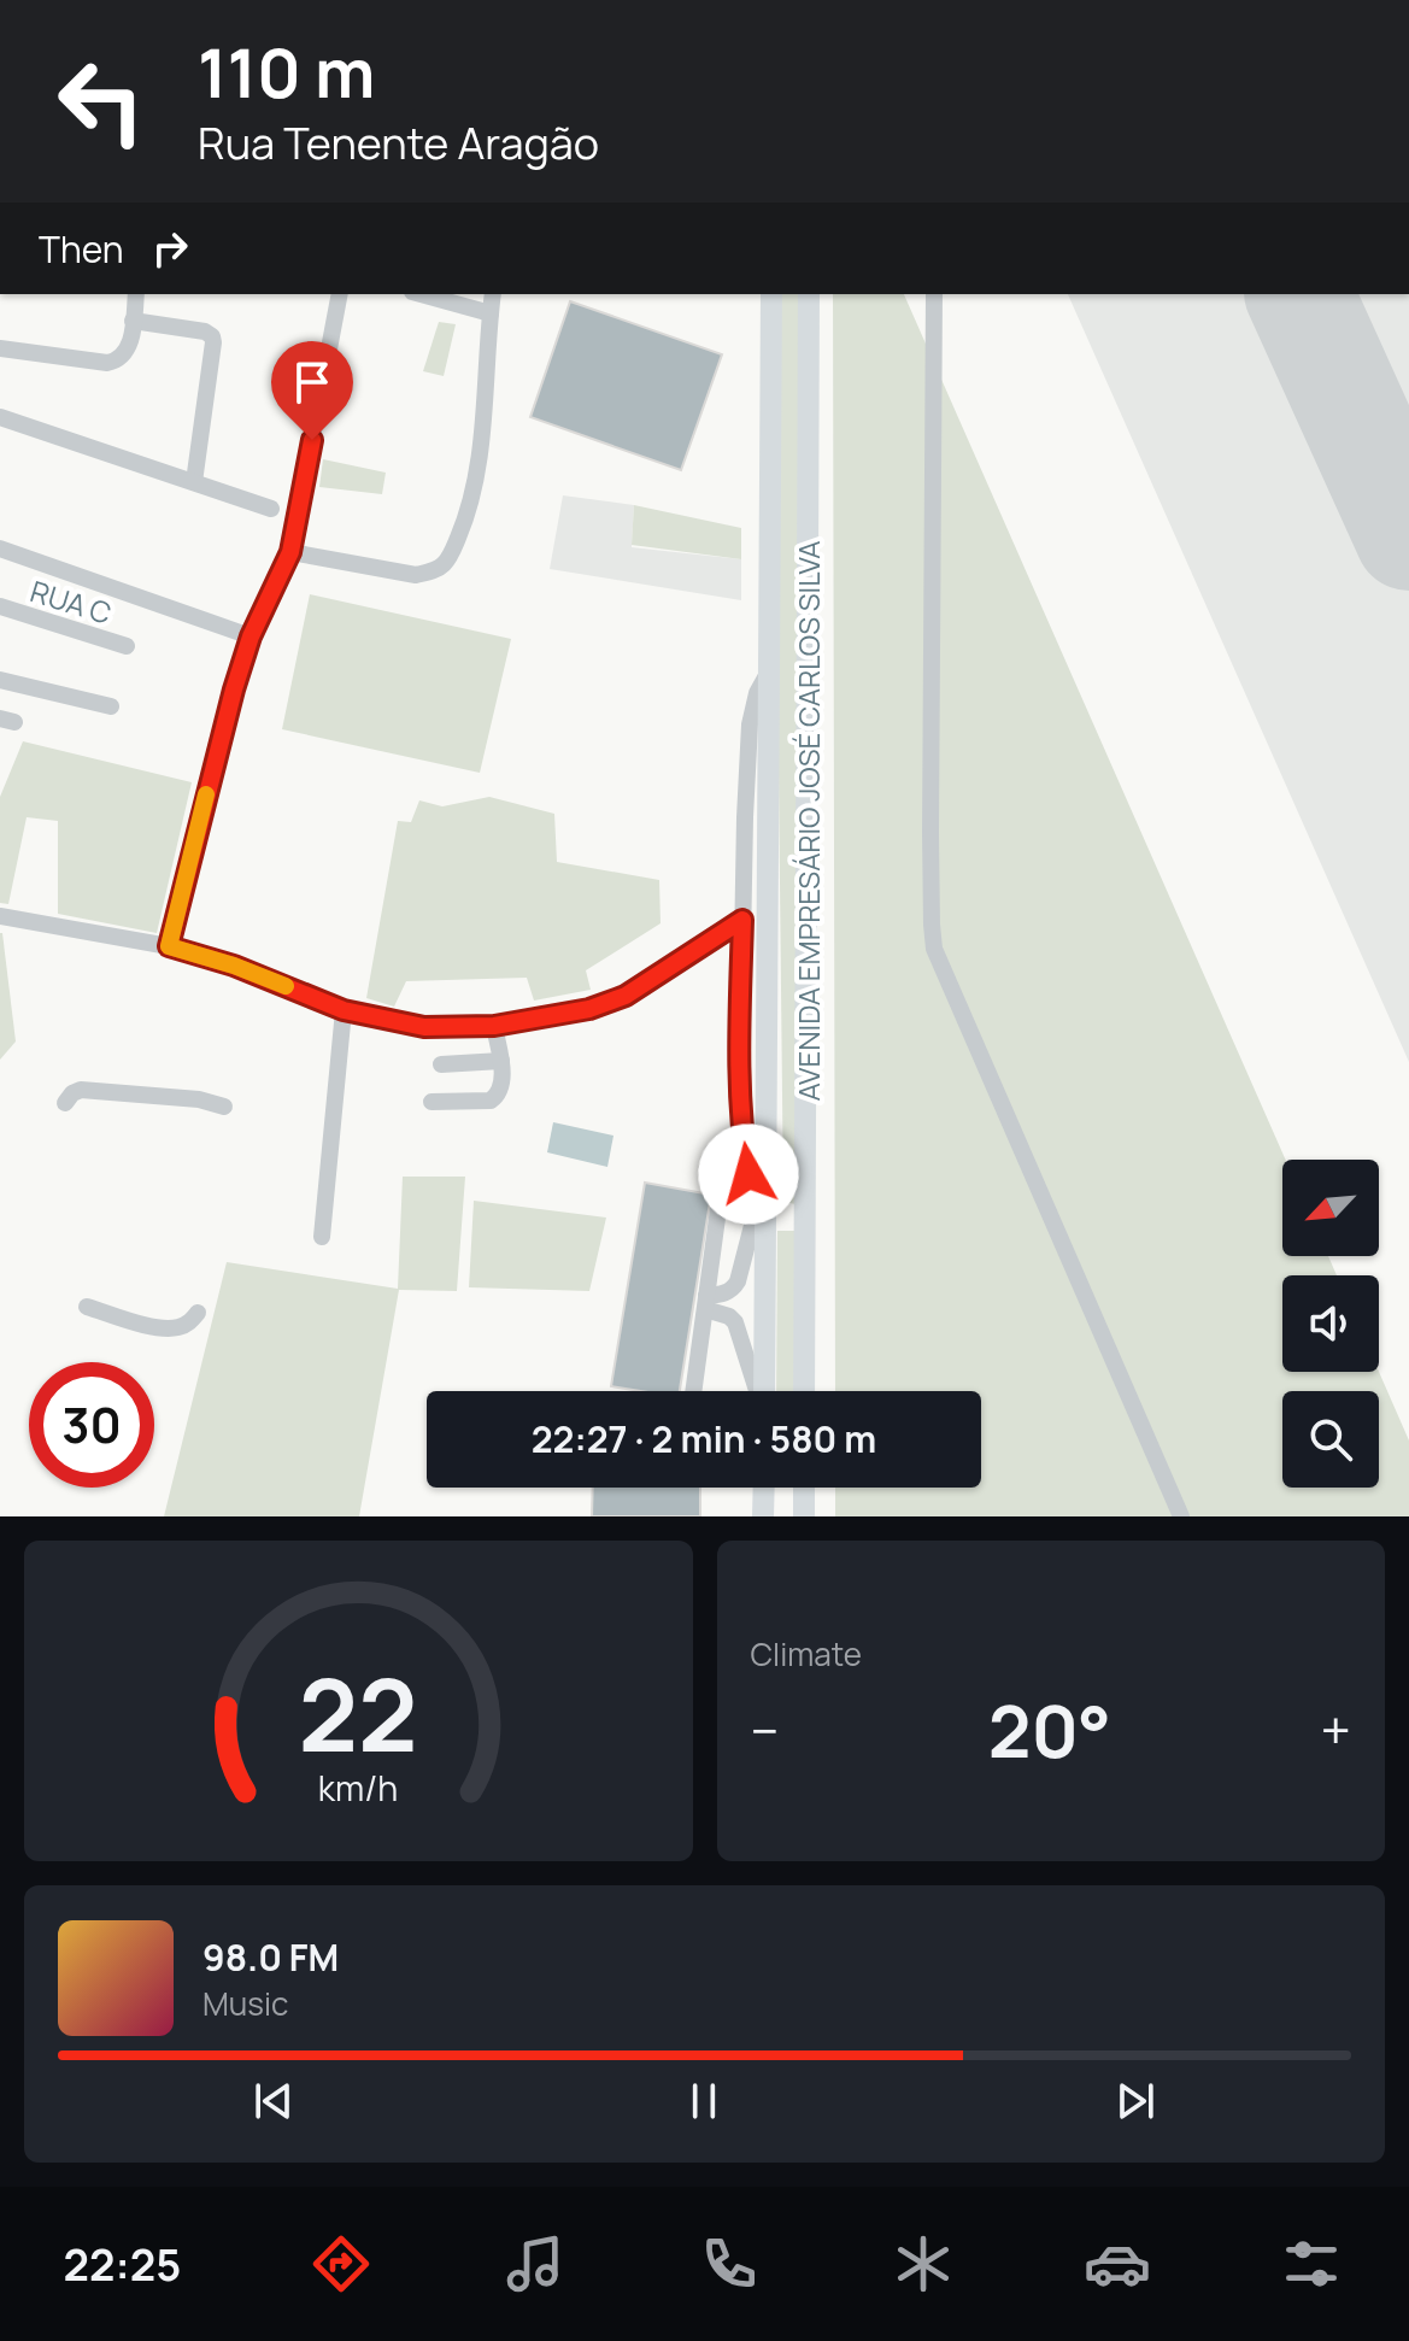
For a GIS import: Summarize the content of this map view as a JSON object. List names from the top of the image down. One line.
{"streets":{"main road":["AVENIDA EMPRESÁRIO JOSÉ CARLOS SILVA"],"street":["RUA C"]},"north":"bottom left","page":{"turn":["110 m","Rua Tenente Aragão"],"then":"Then","limit":"30","trip":"22:27 · 2 min · 580 m","tile":"Climate","heat":["−","20°","+"],"song":["98.0 FM","Music"],"tabs":"22:25","gauge":["22","km/h"]}}
